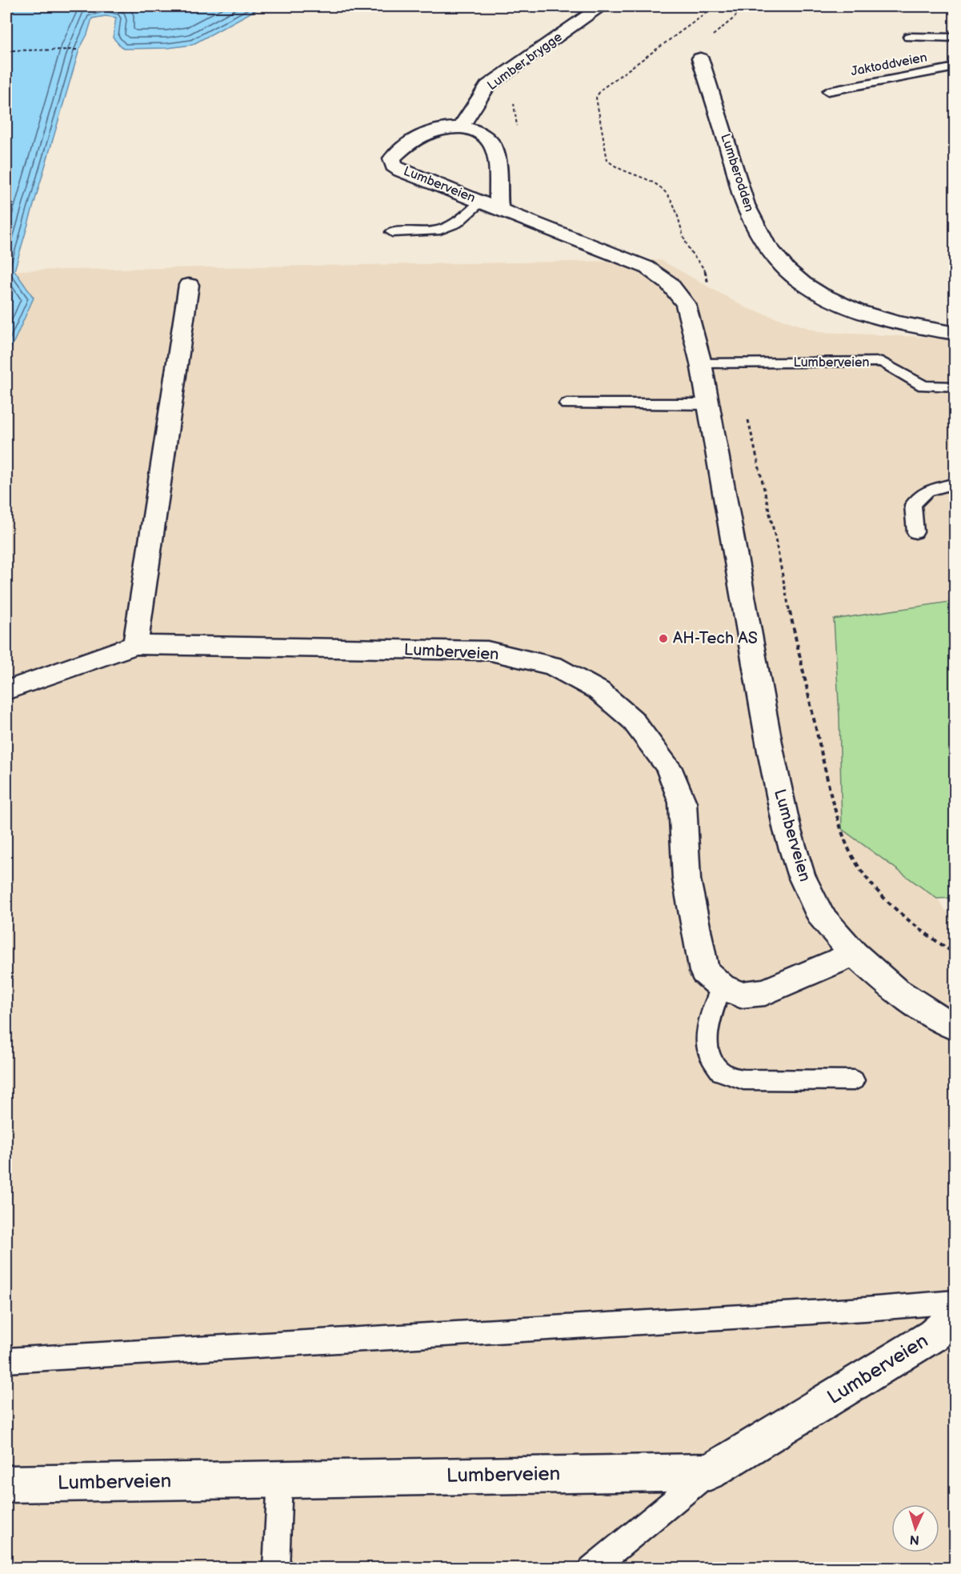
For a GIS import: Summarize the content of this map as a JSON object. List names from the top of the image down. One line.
{"streets":{"street":["Lumber brygge","Lumberodden","Lumberveien"],"lane":["Jaktoddveien"]},"crossings":[["Lumber brygge","Lumberveien"]],"places":["AH-Tech AS"],"north":"bottom"}
